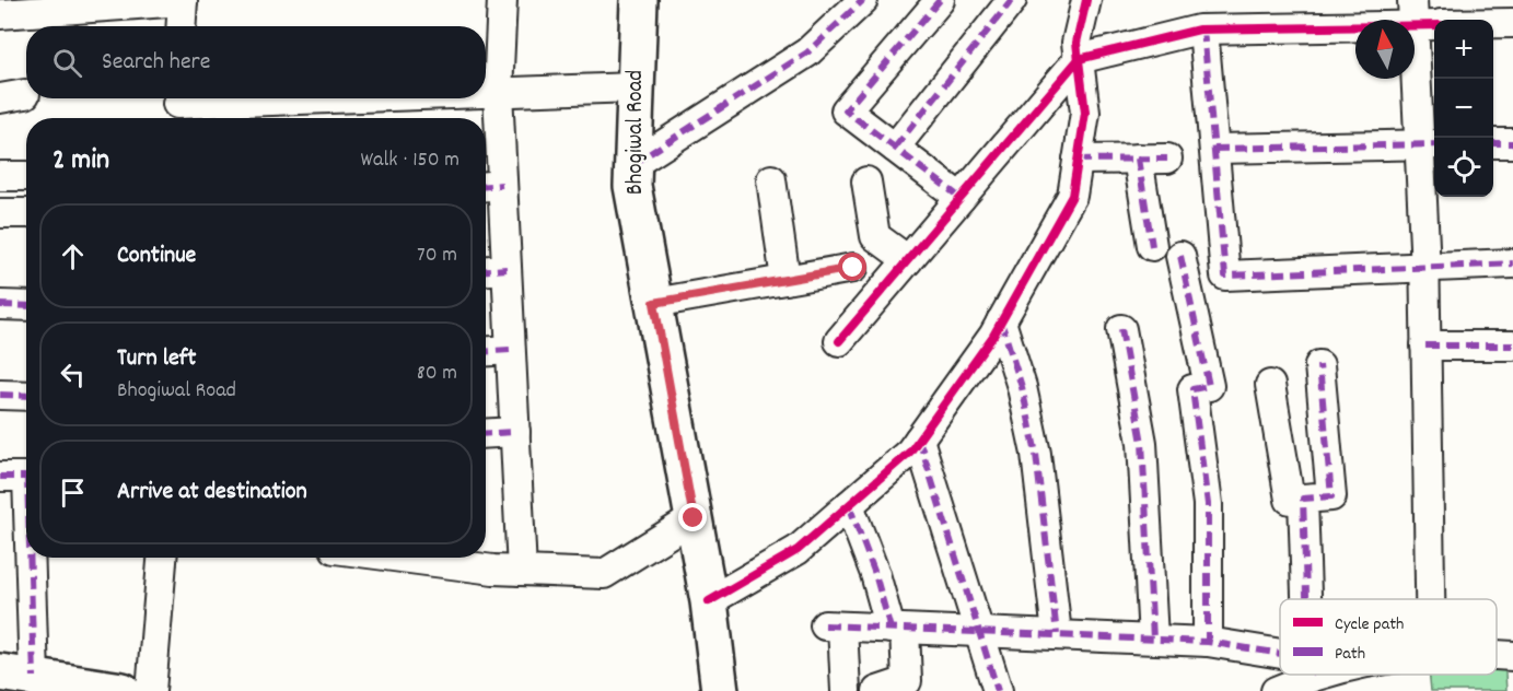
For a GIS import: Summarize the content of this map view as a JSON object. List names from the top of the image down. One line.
{"streets":{"main road":["Bhogiwal Road"]},"legend":["Cycle path","Path"],"north":"top","page":{"map_buttons":["+","−"],"search":"Search here","heading":["2 min","Walk · 150 m"],"list":[["Continue","70 m"],["Turn left","Bhogiwal Road","80 m"],"Arrive at destination"]}}
